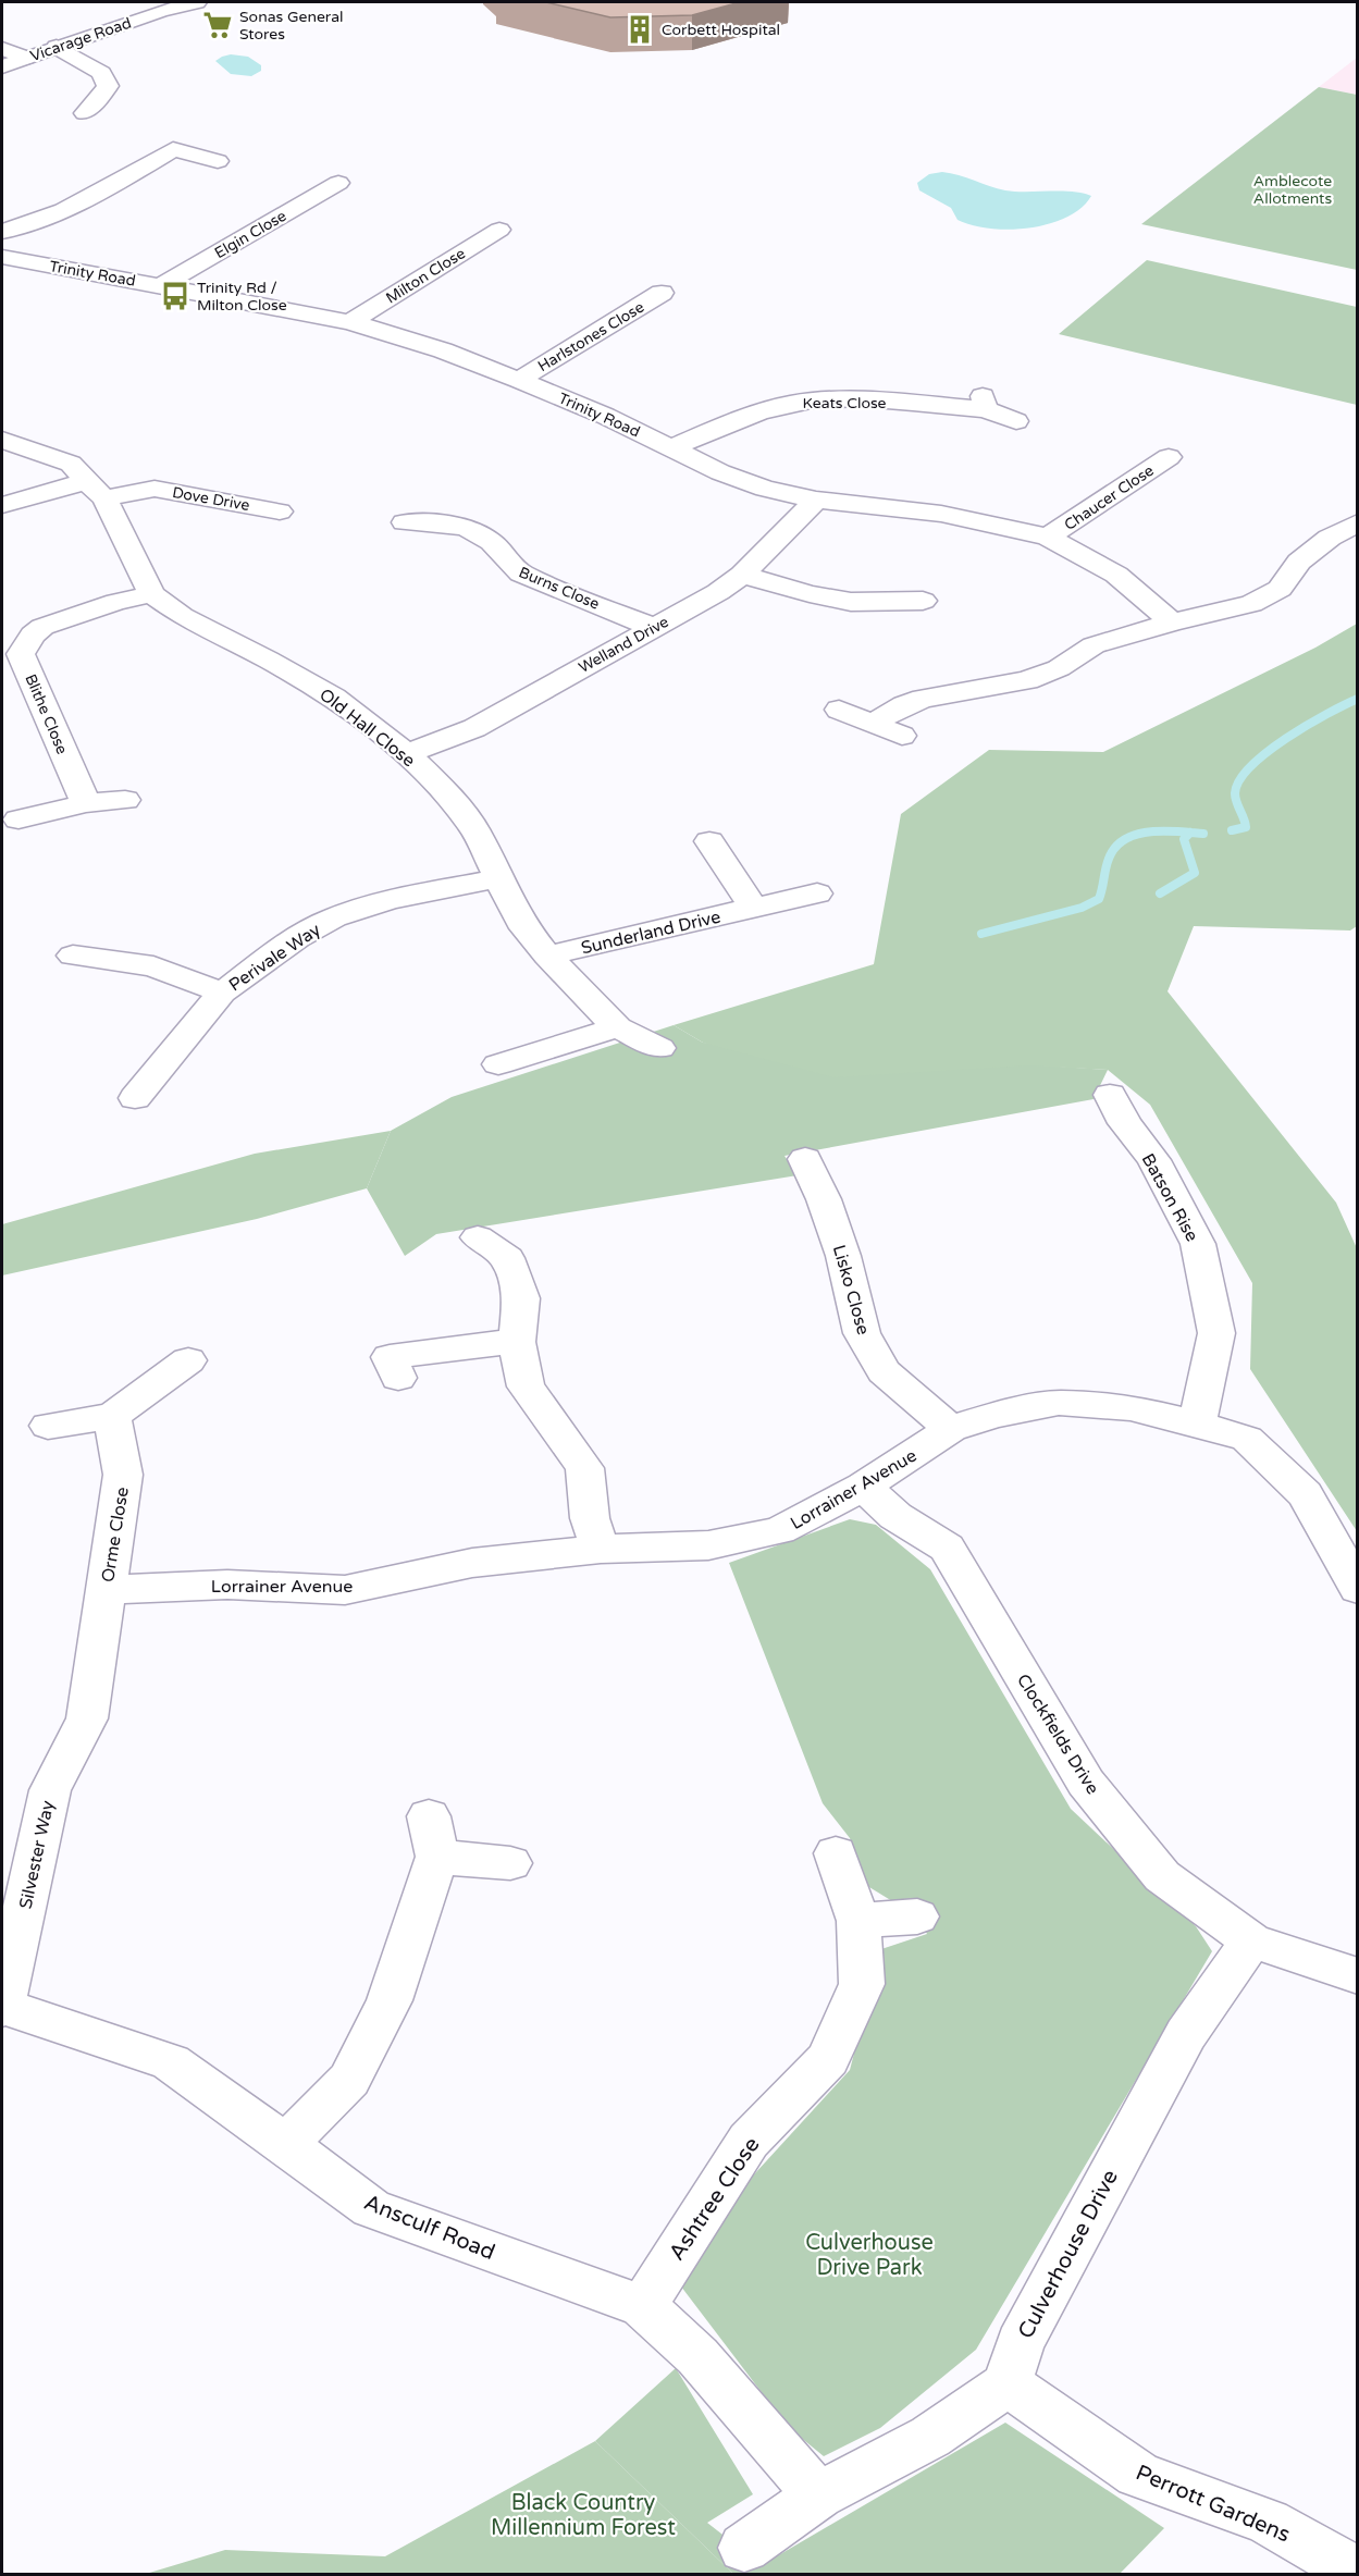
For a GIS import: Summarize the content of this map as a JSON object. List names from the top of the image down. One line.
{"streets":{"street":["Vicarage Road","Elgin Close","Trinity Road","Milton Close","Harlstones Close","Keats Close","Chaucer Close","Dove Drive","Burns Close","Welland Drive","Blithe Close","Old Hall Close","Sunderland Drive","Perivale Way","Batson Rise","Lisko Close","Lorrainer Avenue","Orme Close","Clockfields Drive","Silvester Way","Ashtree Close","Ansculf Road","Culverhouse Drive","Perrott Gardens"]},"crossings":[["Elgin Close","Trinity Road"],["Trinity Road","Milton Close"],["Trinity Road","Harlstones Close"],["Trinity Road","Keats Close"],["Trinity Road","Chaucer Close"],["Trinity Road","Welland Drive"],["Dove Drive","Old Hall Close"],["Burns Close","Welland Drive"],["Welland Drive","Old Hall Close"],["Blithe Close","Old Hall Close"],["Old Hall Close","Sunderland Drive"],["Old Hall Close","Perivale Way"],["Batson Rise","Lorrainer Avenue"],["Lisko Close","Lorrainer Avenue"],["Lorrainer Avenue","Orme Close"],["Lorrainer Avenue","Clockfields Drive"],["Lorrainer Avenue","Silvester Way"],["Orme Close","Silvester Way"],["Clockfields Drive","Culverhouse Drive"],["Silvester Way","Ansculf Road"],["Ashtree Close","Ansculf Road"],["Culverhouse Drive","Perrott Gardens"]],"parks":["Amblecote Allotments","Culverhouse Drive Park","Black Country Millennium Forest"],"places":{"supermarket":["Sonas General Stores"],"building":["Corbett Hospital"],"bus stop":["Trinity Rd / Milton Close"]}}
